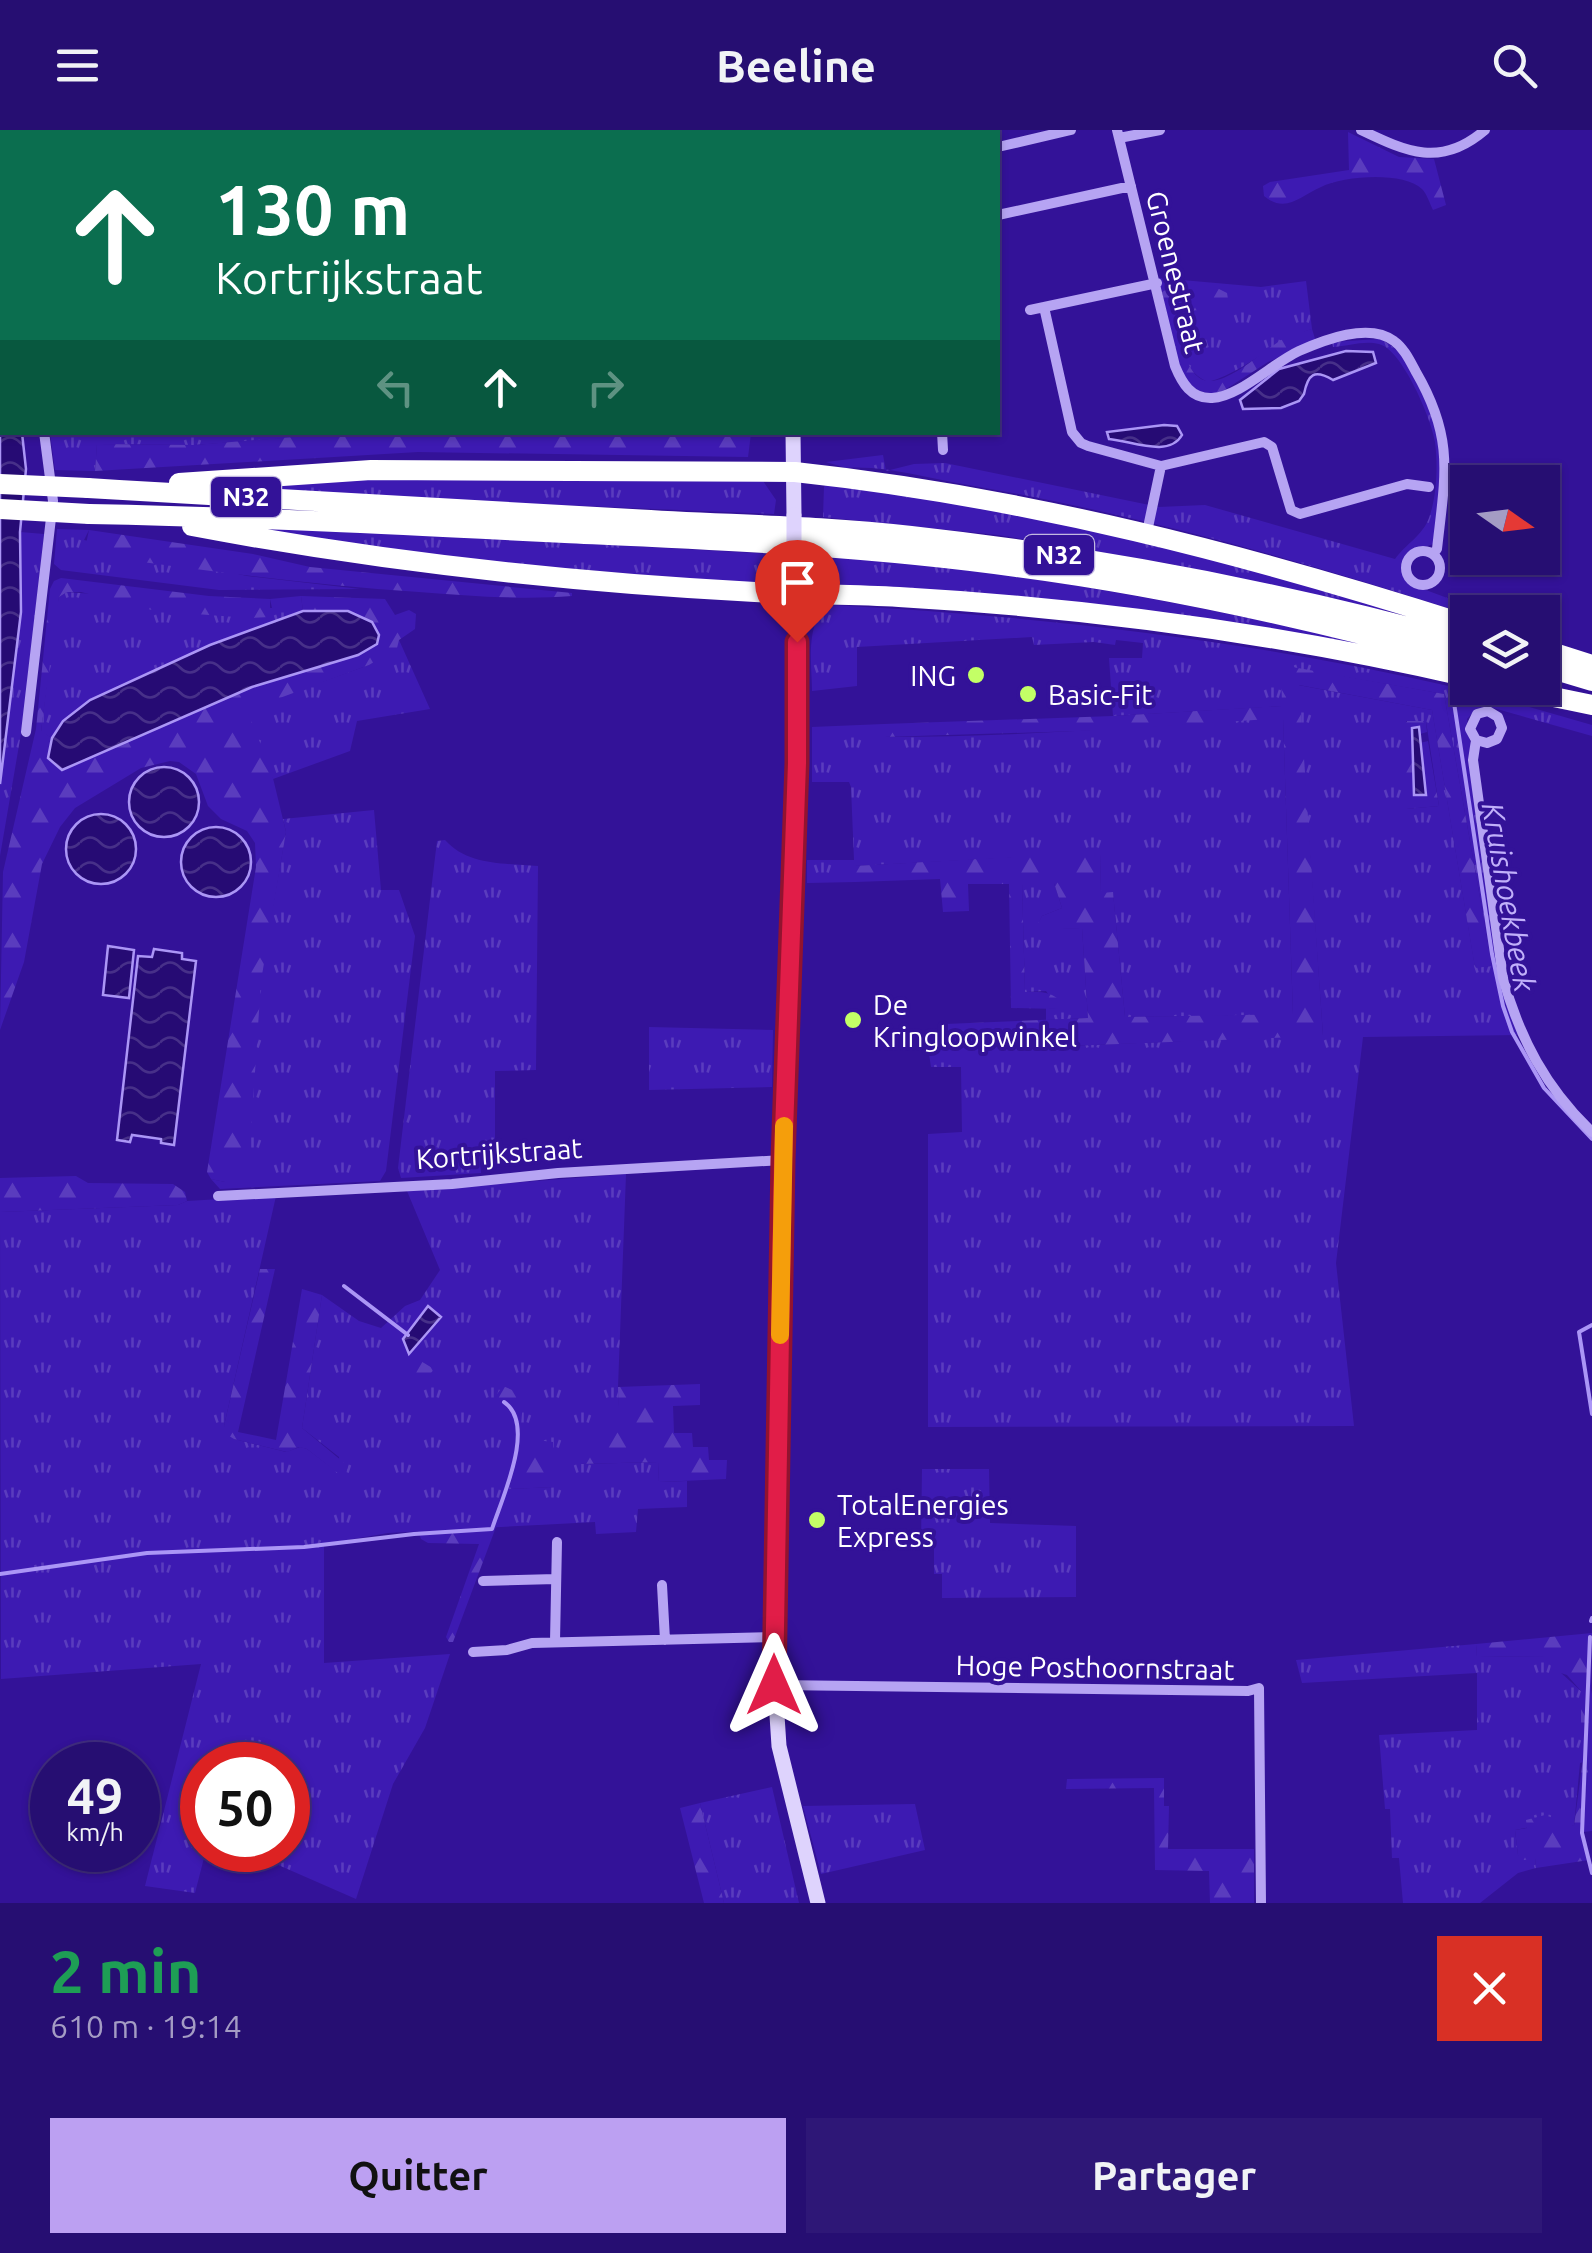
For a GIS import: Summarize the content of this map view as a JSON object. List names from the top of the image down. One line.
{"streets":{"highway":["N32"],"street":["Groenestraat","Kortrijkstraat","Hoge Posthoornstraat"]},"water":["Kruishoekbeek"],"places":["ING","Basic-Fit","De Kringloopwinkel","TotalEnergies Express"],"north":"right","page":{"header":"Beeline","turn":["130 m","Kortrijkstraat"],"speed":"49 km/h","limit":"50","heading":["2 min","610 m · 19:14"],"buttons":["Quitter","Partager"]}}
